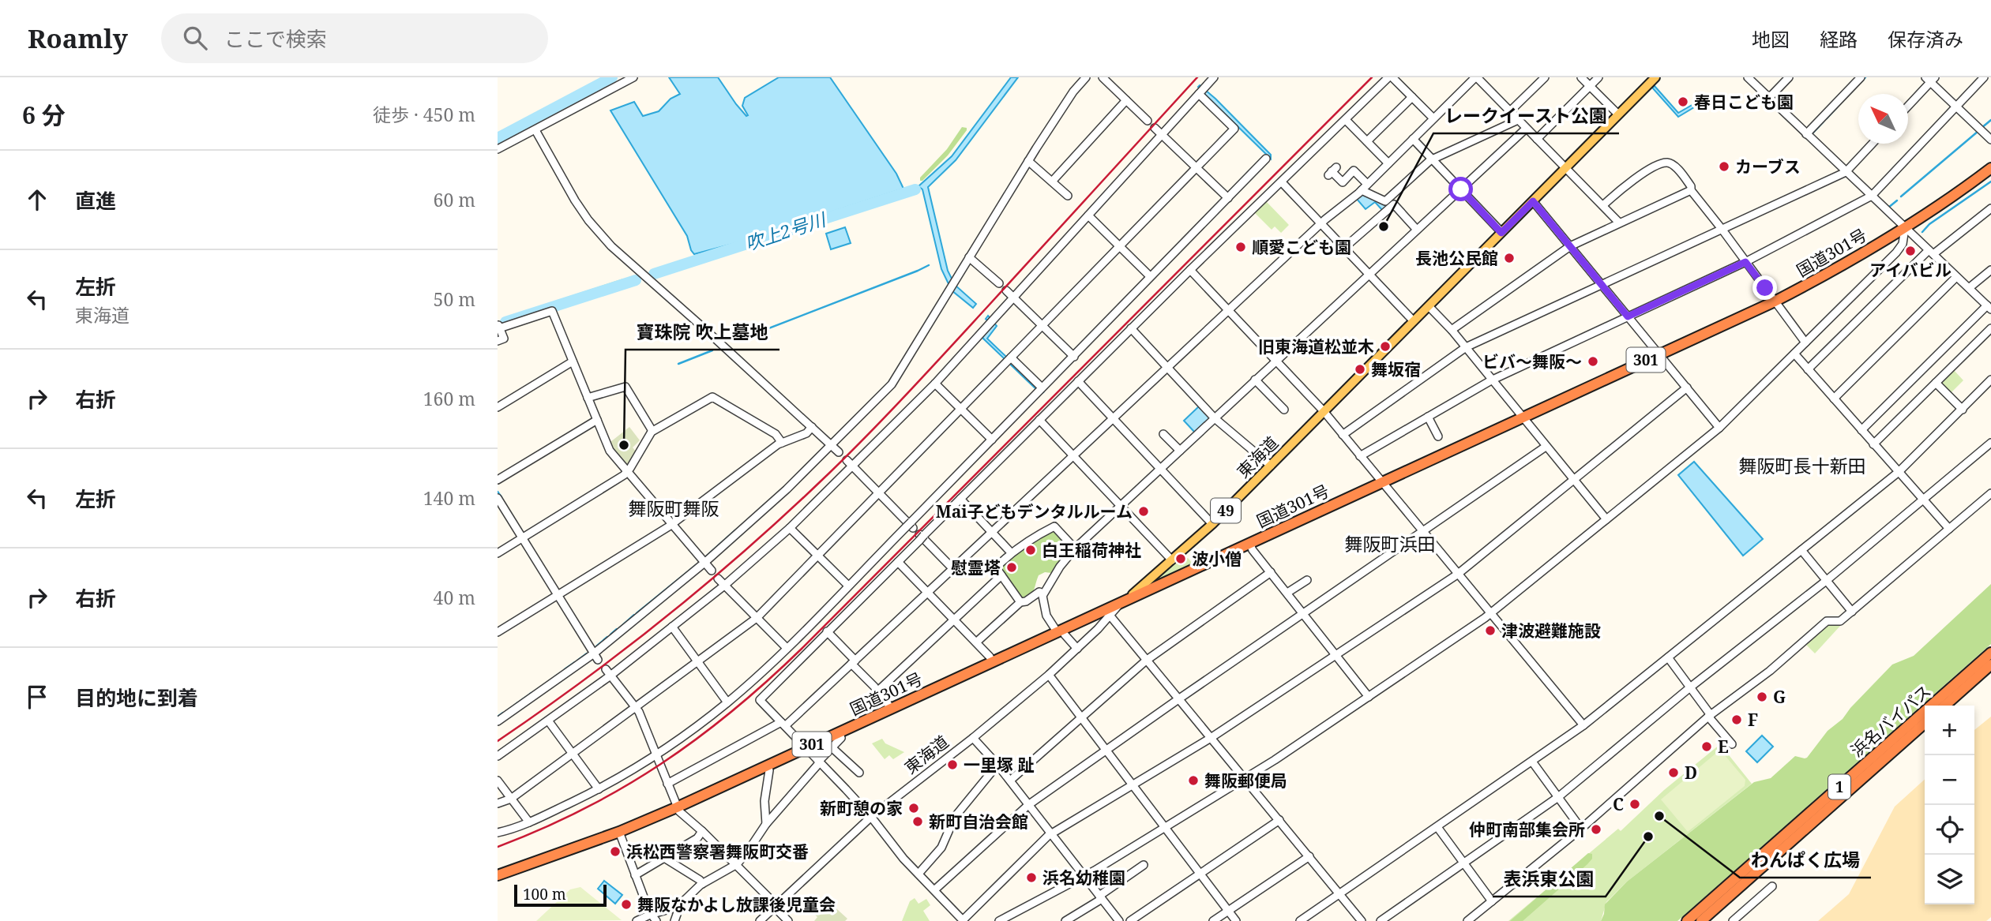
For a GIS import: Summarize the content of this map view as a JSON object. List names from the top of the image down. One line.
{"streets":{"highway":["国道301号","301","浜名バイパス","1"],"main road":["東海道","49"]},"crossings":[["国道301号","東海道"]],"districts":["舞阪町長十新田","舞阪町舞阪","舞阪町浜田"],"water":["吹上2号川"],"places":["春日こども園","カーブス","レークイースト公園","順愛こども園","アイバビル","長池公民館","旧東海道松並木","ビバ～舞阪～","舞坂宿","寶珠院 吹上墓地","Mai子どもデンタルルーム","白王稲荷神社","波小僧","慰霊塔","津波避難施設","G","F","E","一里塚 趾","D","舞阪郵便局","C","新町憩の家","わんぱく広場","新町自治会館","仲町南部集会所","表浜東公園","浜松西警察署舞阪町交番","浜名幼稚園","舞阪なかよし放課後児童会"],"scale_bar":"100 m","north":"top left","page":{"header":"Roamly","search":"ここで検索","nav":["地図","経路","保存済み"],"heading":["6 分","徒歩 · 450 m"],"list":[["直進","60 m"],["左折","東海道","50 m"],["右折","160 m"],["左折","140 m"],["右折","40 m"],"目的地に到着"],"map_buttons":["+","−"],"scale":"100 m"}}
